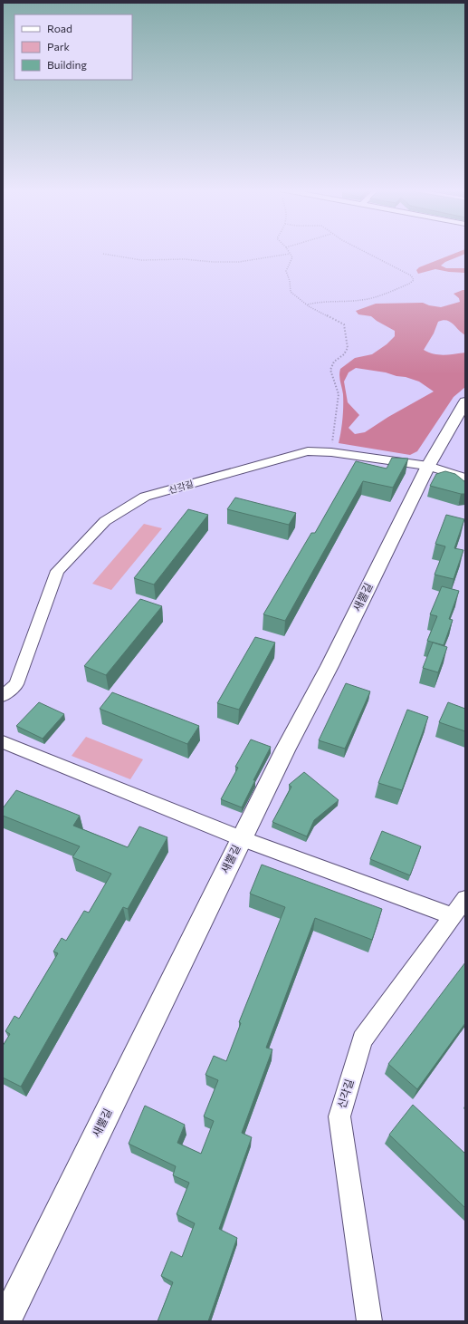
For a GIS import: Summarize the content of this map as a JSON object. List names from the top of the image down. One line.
{"streets":{"street":["신각길","새뿔길"]},"crossings":[["신각길","새뿔길"]],"legend":["Road","Park","Building"]}
